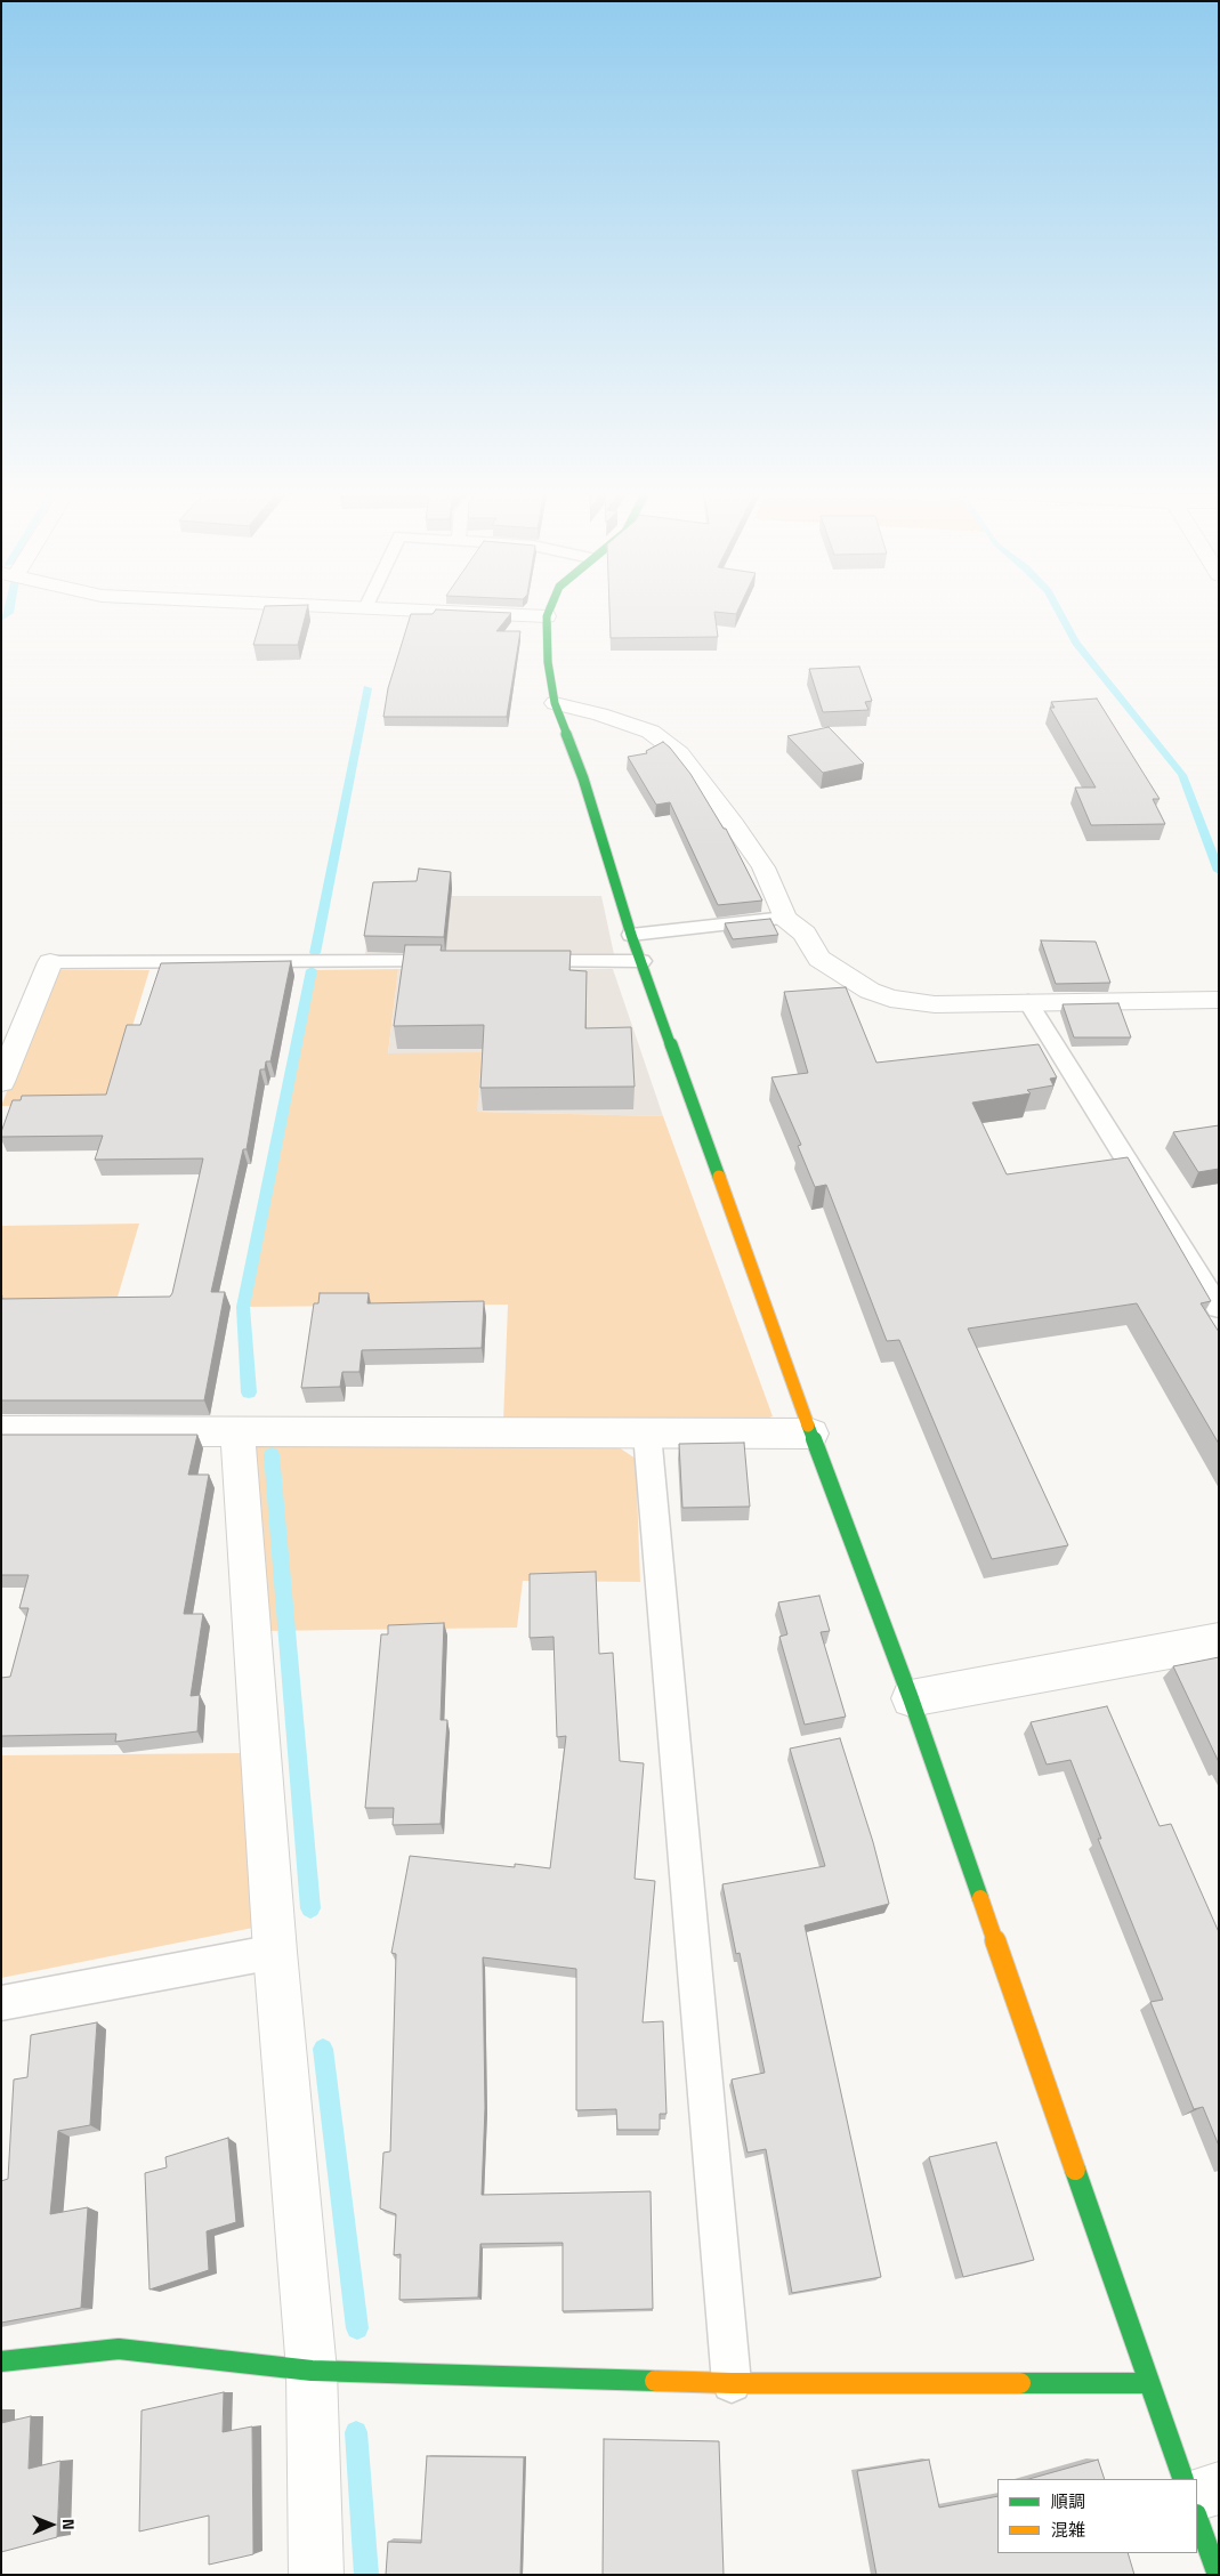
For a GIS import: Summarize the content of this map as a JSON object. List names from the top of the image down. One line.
{"legend":["順調","混雑"],"north":"right"}
